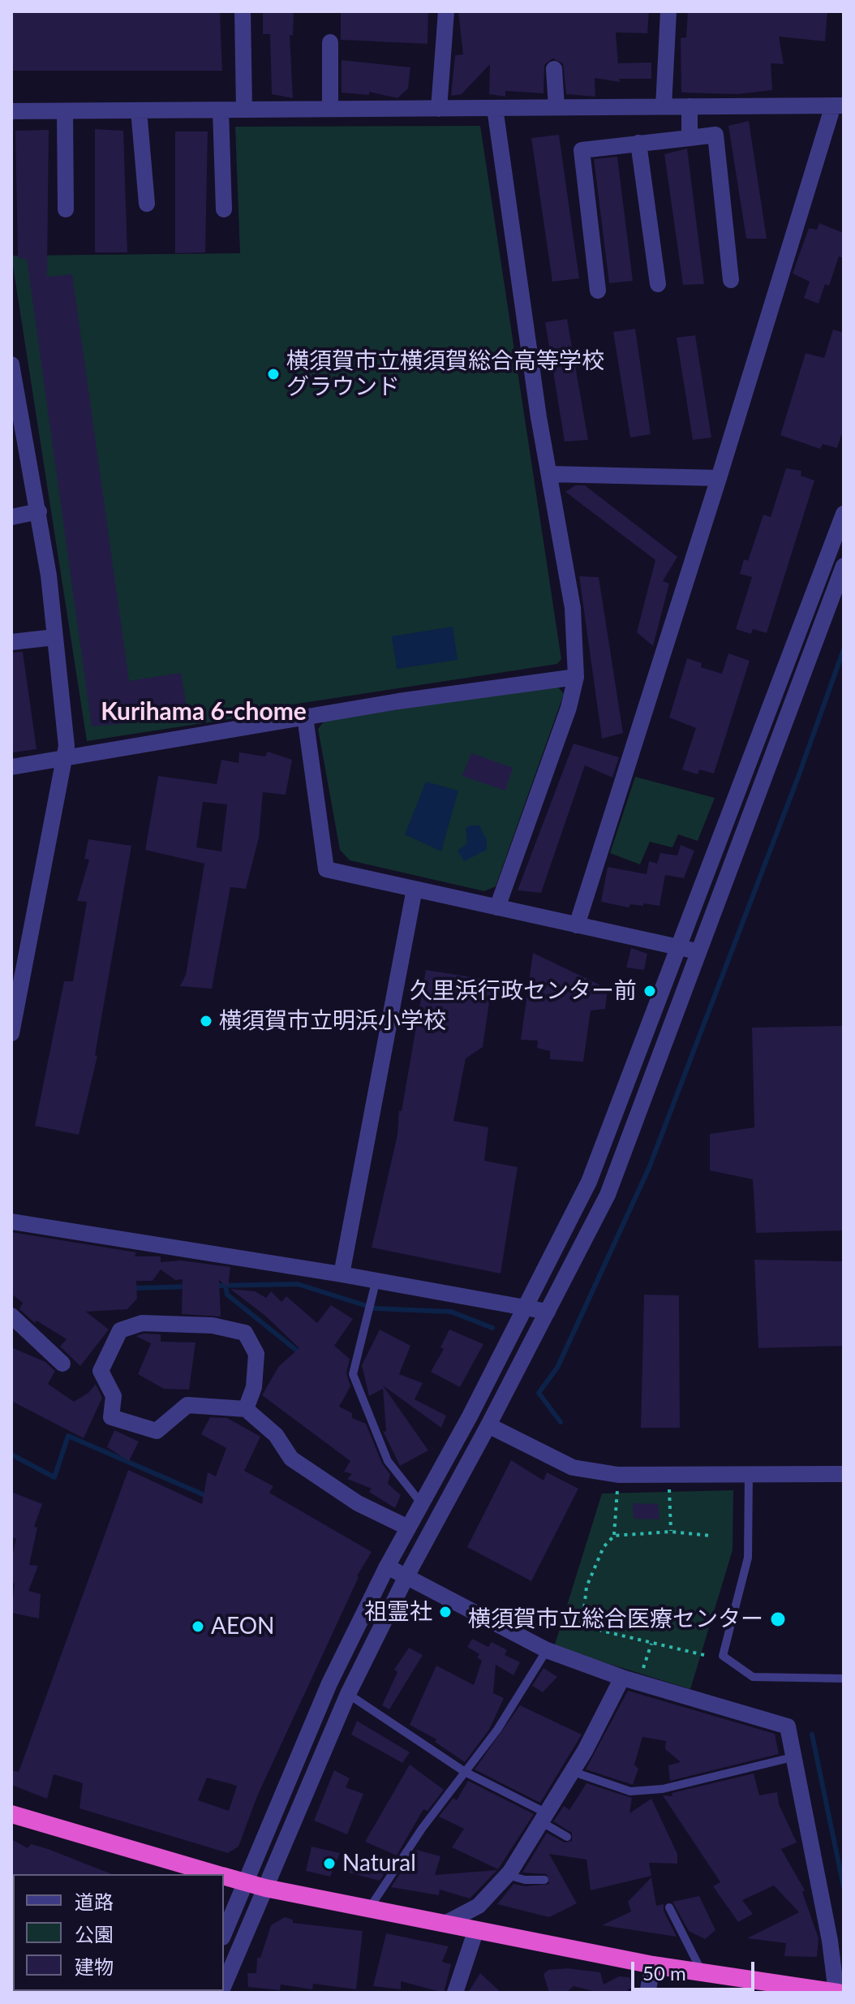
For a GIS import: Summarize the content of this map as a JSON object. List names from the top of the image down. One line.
{"districts":["Kurihama 6-chome"],"places":["横須賀市立横須賀総合高等学校 グラウンド","久里浜行政センター前","横須賀市立明浜小学校","祖霊社","横須賀市立総合医療センター","AEON","Natural"],"legend":["道路","公園","建物"],"scale_bar":"50 m"}
